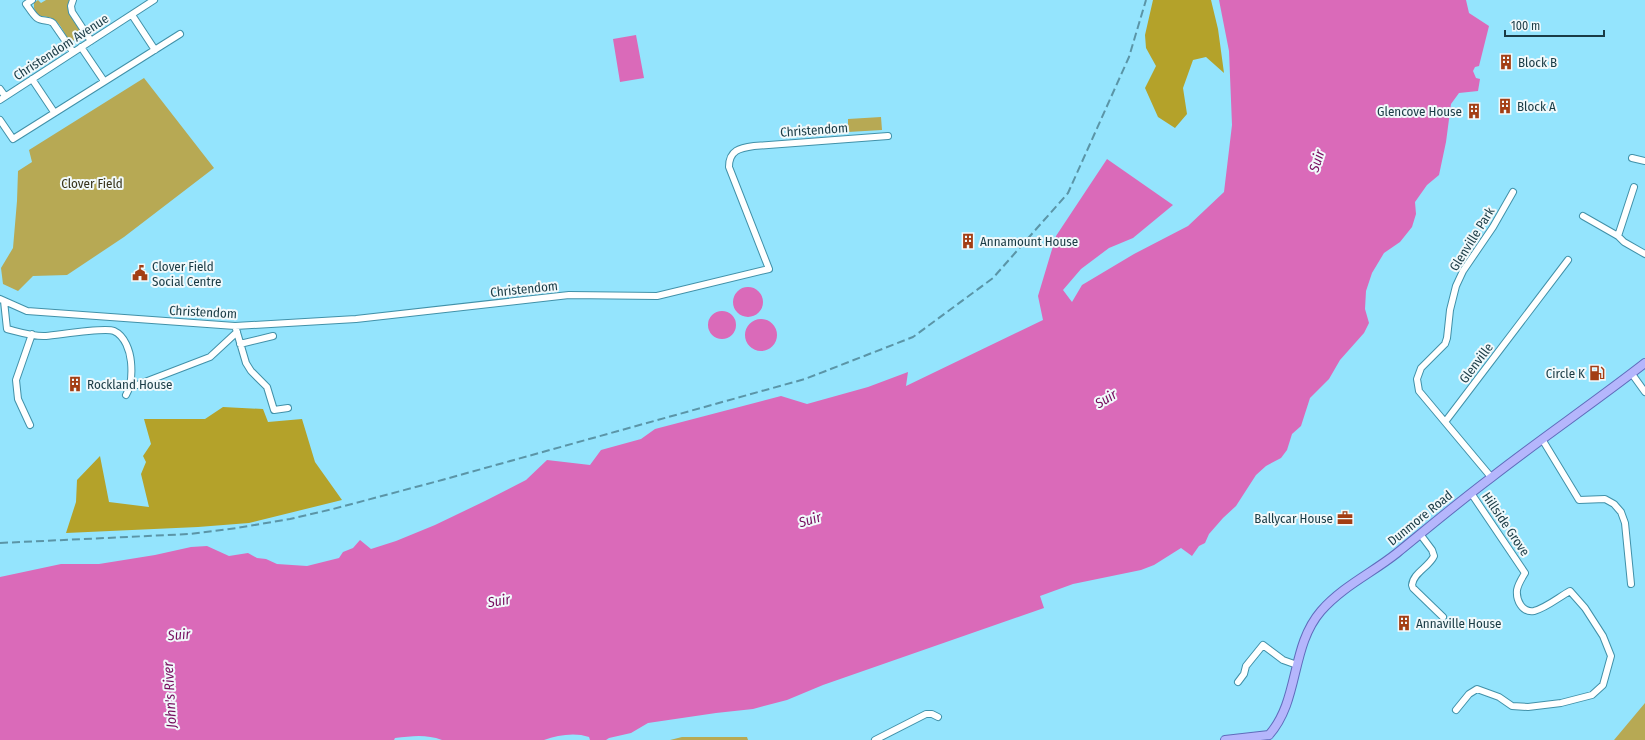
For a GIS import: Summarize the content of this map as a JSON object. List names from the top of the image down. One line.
{"streets":{"main road":["Dunmore Road"],"street":["Christendom Avenue","Christendom","Glenville Park","Glenville","Hillside Grove"]},"crossings":[["Glenville Park","Glenville"],["Dunmore Road","Hillside Grove"]],"water":["Suir","John's River"],"parks":["Clover Field"],"places":{"building":["Block B","Block A","Glencove House","Annamount House","Rockland House","Annaville House"],"public building":["Clover Field Social Centre"],"fuel station":["Circle K"],"office":["Ballycar House"]},"scale_bar":"100 m"}
